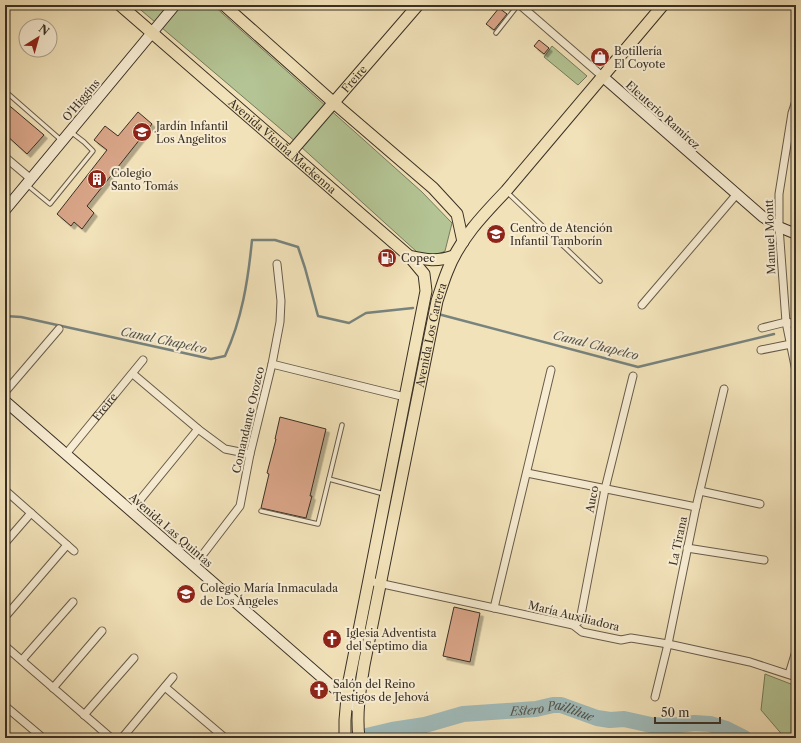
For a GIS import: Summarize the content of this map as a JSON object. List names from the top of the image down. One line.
{"streets":{"main road":["Freire","Avenida Vicuña Mackenna","Avenida Los Carrera"],"street":["O'Higgins","Eleuterio Ramírez","Manuel Montt","Comandante Orozco","Auco","Avenida Las Quintas","La Tirana","María Auxiliadora"]},"crossings":[["Freire","Avenida Vicuña Mackenna"],["Freire","Avenida Las Quintas"],["O'Higgins","Avenida Vicuña Mackenna"],["Eleuterio Ramírez","Manuel Montt"],["Eleuterio Ramírez","Avenida Los Carrera"],["Avenida Vicuña Mackenna","Avenida Los Carrera"],["Avenida Los Carrera","Avenida Las Quintas"],["Avenida Los Carrera","María Auxiliadora"],["Comandante Orozco","Avenida Las Quintas"],["Auco","María Auxiliadora"],["La Tirana","María Auxiliadora"]],"water":["Canal Chapelco","Estero Paillihue"],"places":{"shop":["Botillería El Coyote"],"school or university":["Jardín Infantil Los Angelitos","Centro de Atención Infantil Tamborín","Colegio María Inmaculada de Los Ángeles"],"building":["Colegio Santo Tomás"],"fuel station":["Copec"],"church":["Iglesia Adventista del Septimo dia","Salón del Reino Testigos de Jehová"]},"scale_bar":"50 m","north":"top right"}
